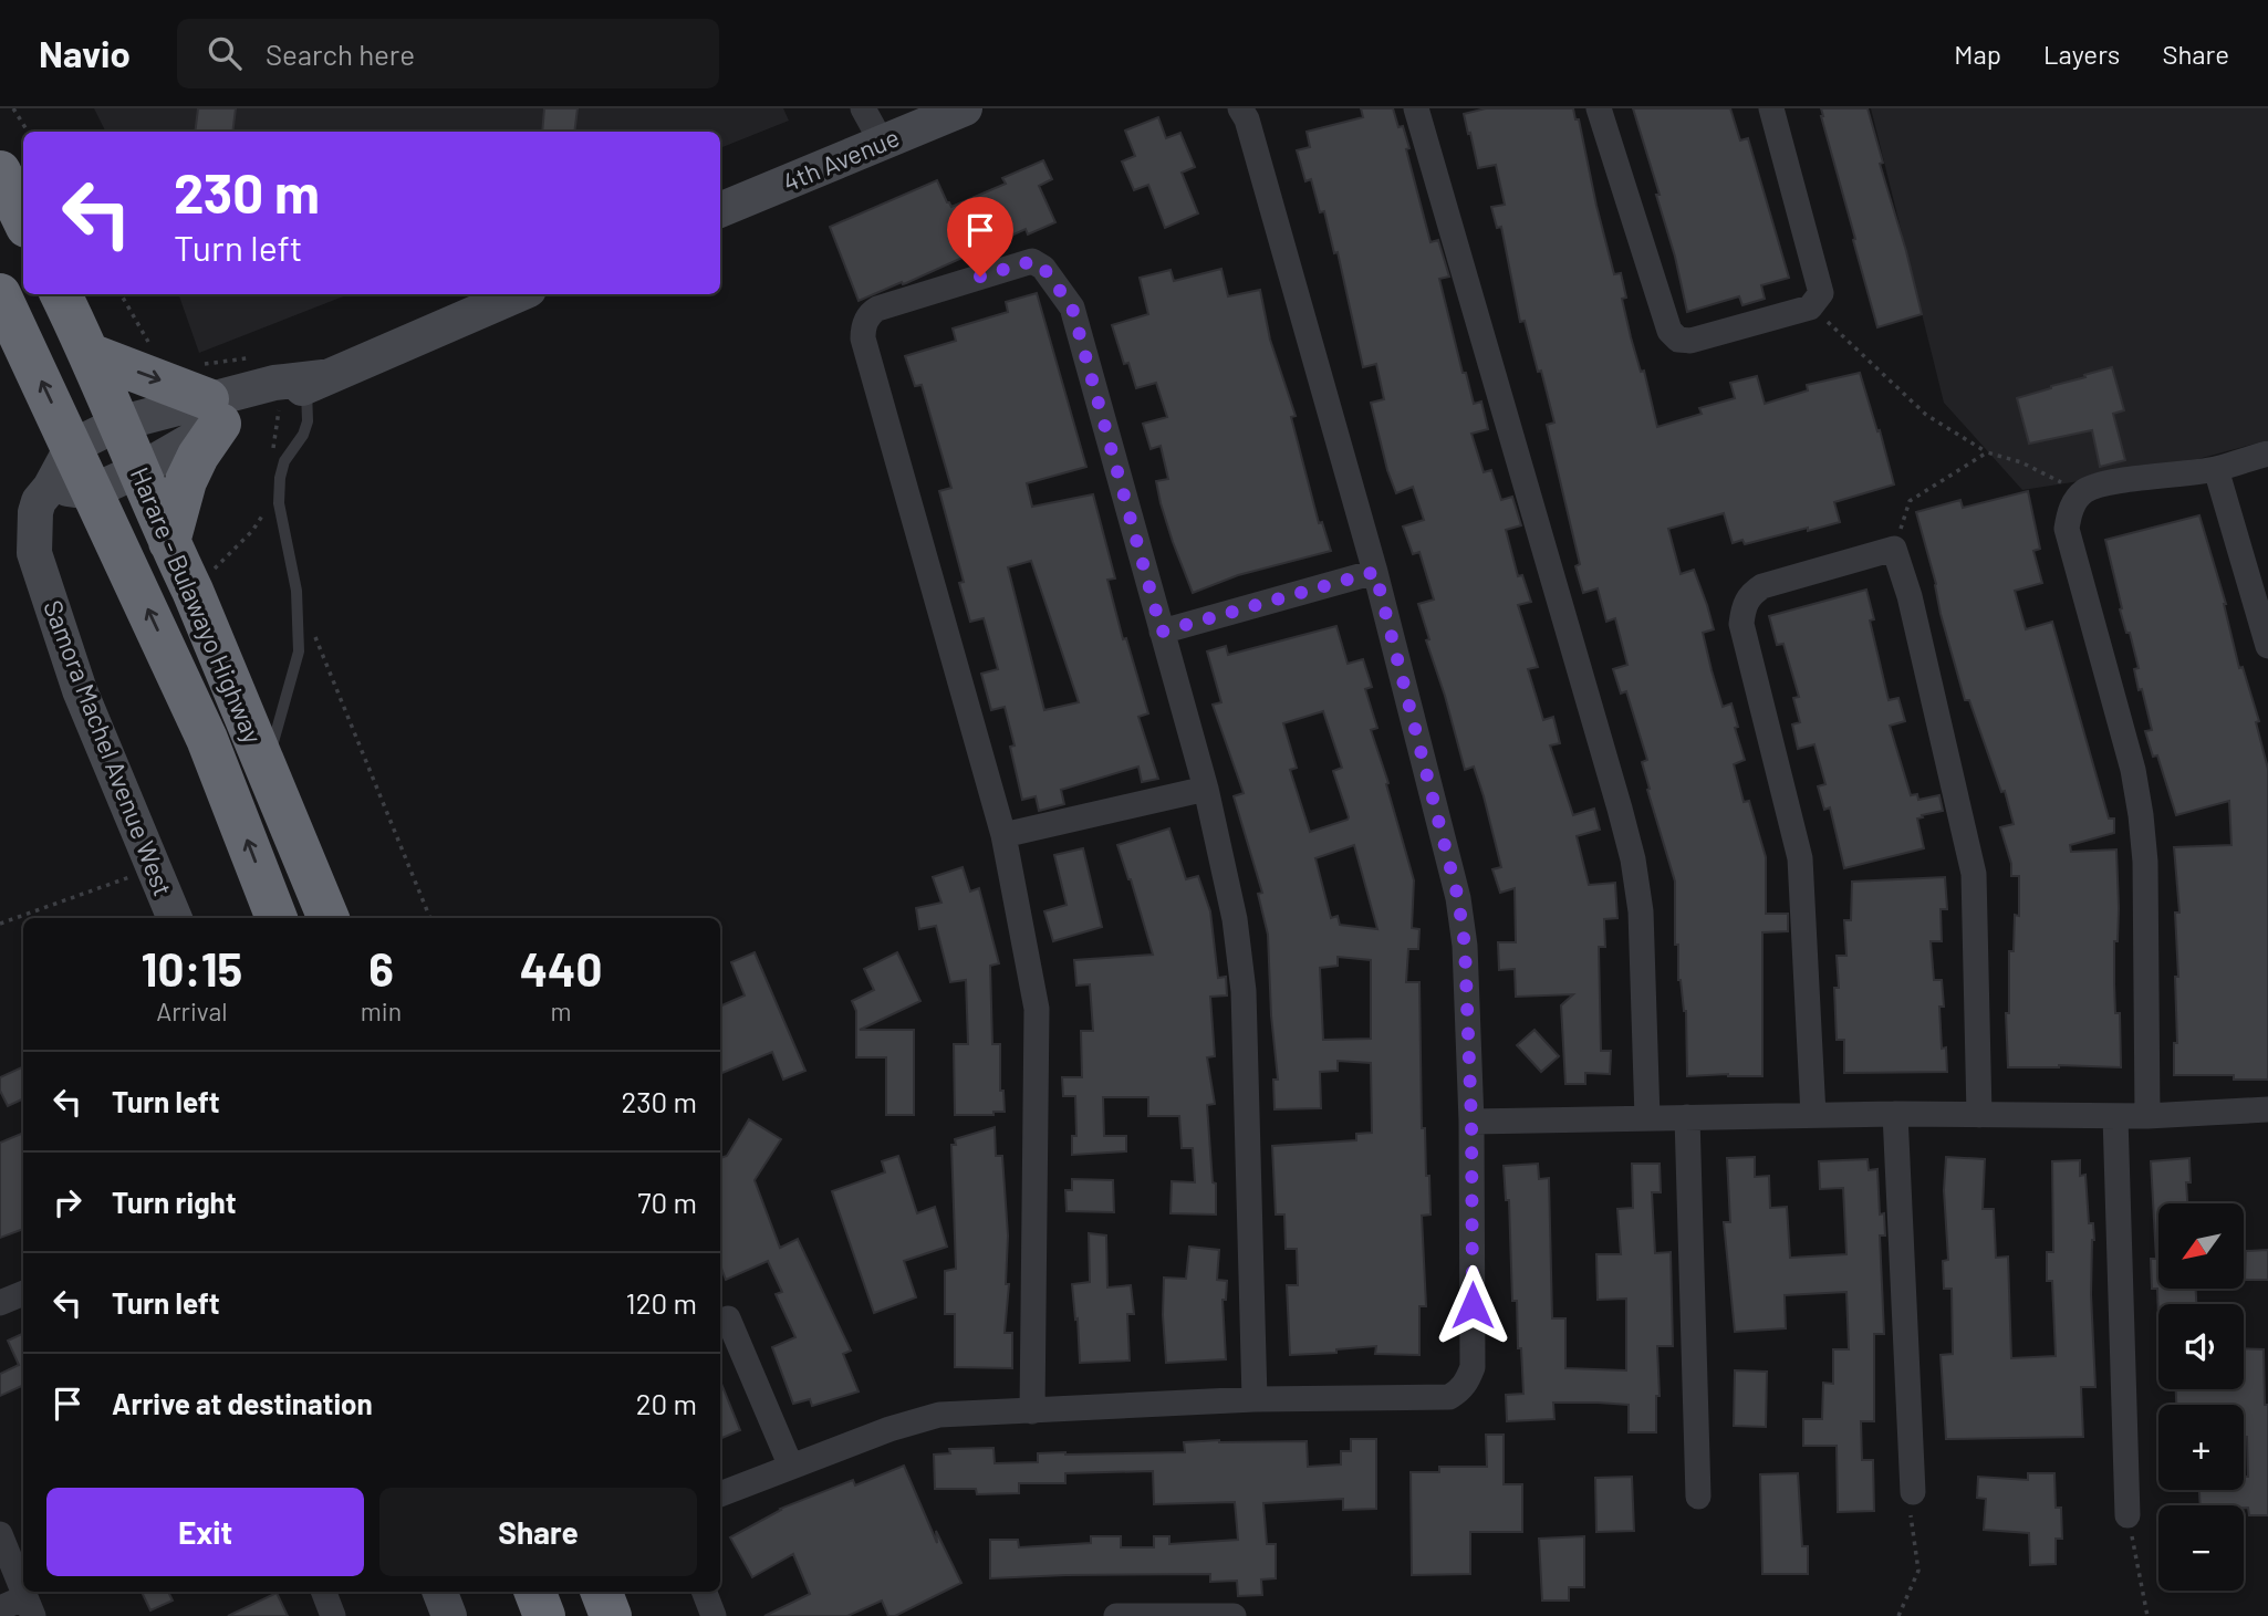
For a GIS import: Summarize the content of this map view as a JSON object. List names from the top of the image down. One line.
{"streets":{"highway":["Harare - Bulawayo Highway"],"street":["4th Avenue","Samora Machel Avenue West"]},"crossings":[["Harare - Bulawayo Highway","Samora Machel Avenue West"]],"north":"bottom left","page":{"header":"Navio","search":"Search here","nav":["Map","Layers","Share"],"turn":["230 m","Turn left"],"eta":["10:15","Arrival","6","min","440","m"],"list":[{"name":"Turn left","value":"230 m"},{"name":"Turn right","value":"70 m"},{"name":"Turn left","value":"120 m"},{"name":"Arrive at destination","value":"20 m"}],"map_buttons":["+","−"],"buttons":["Exit","Share"]}}
